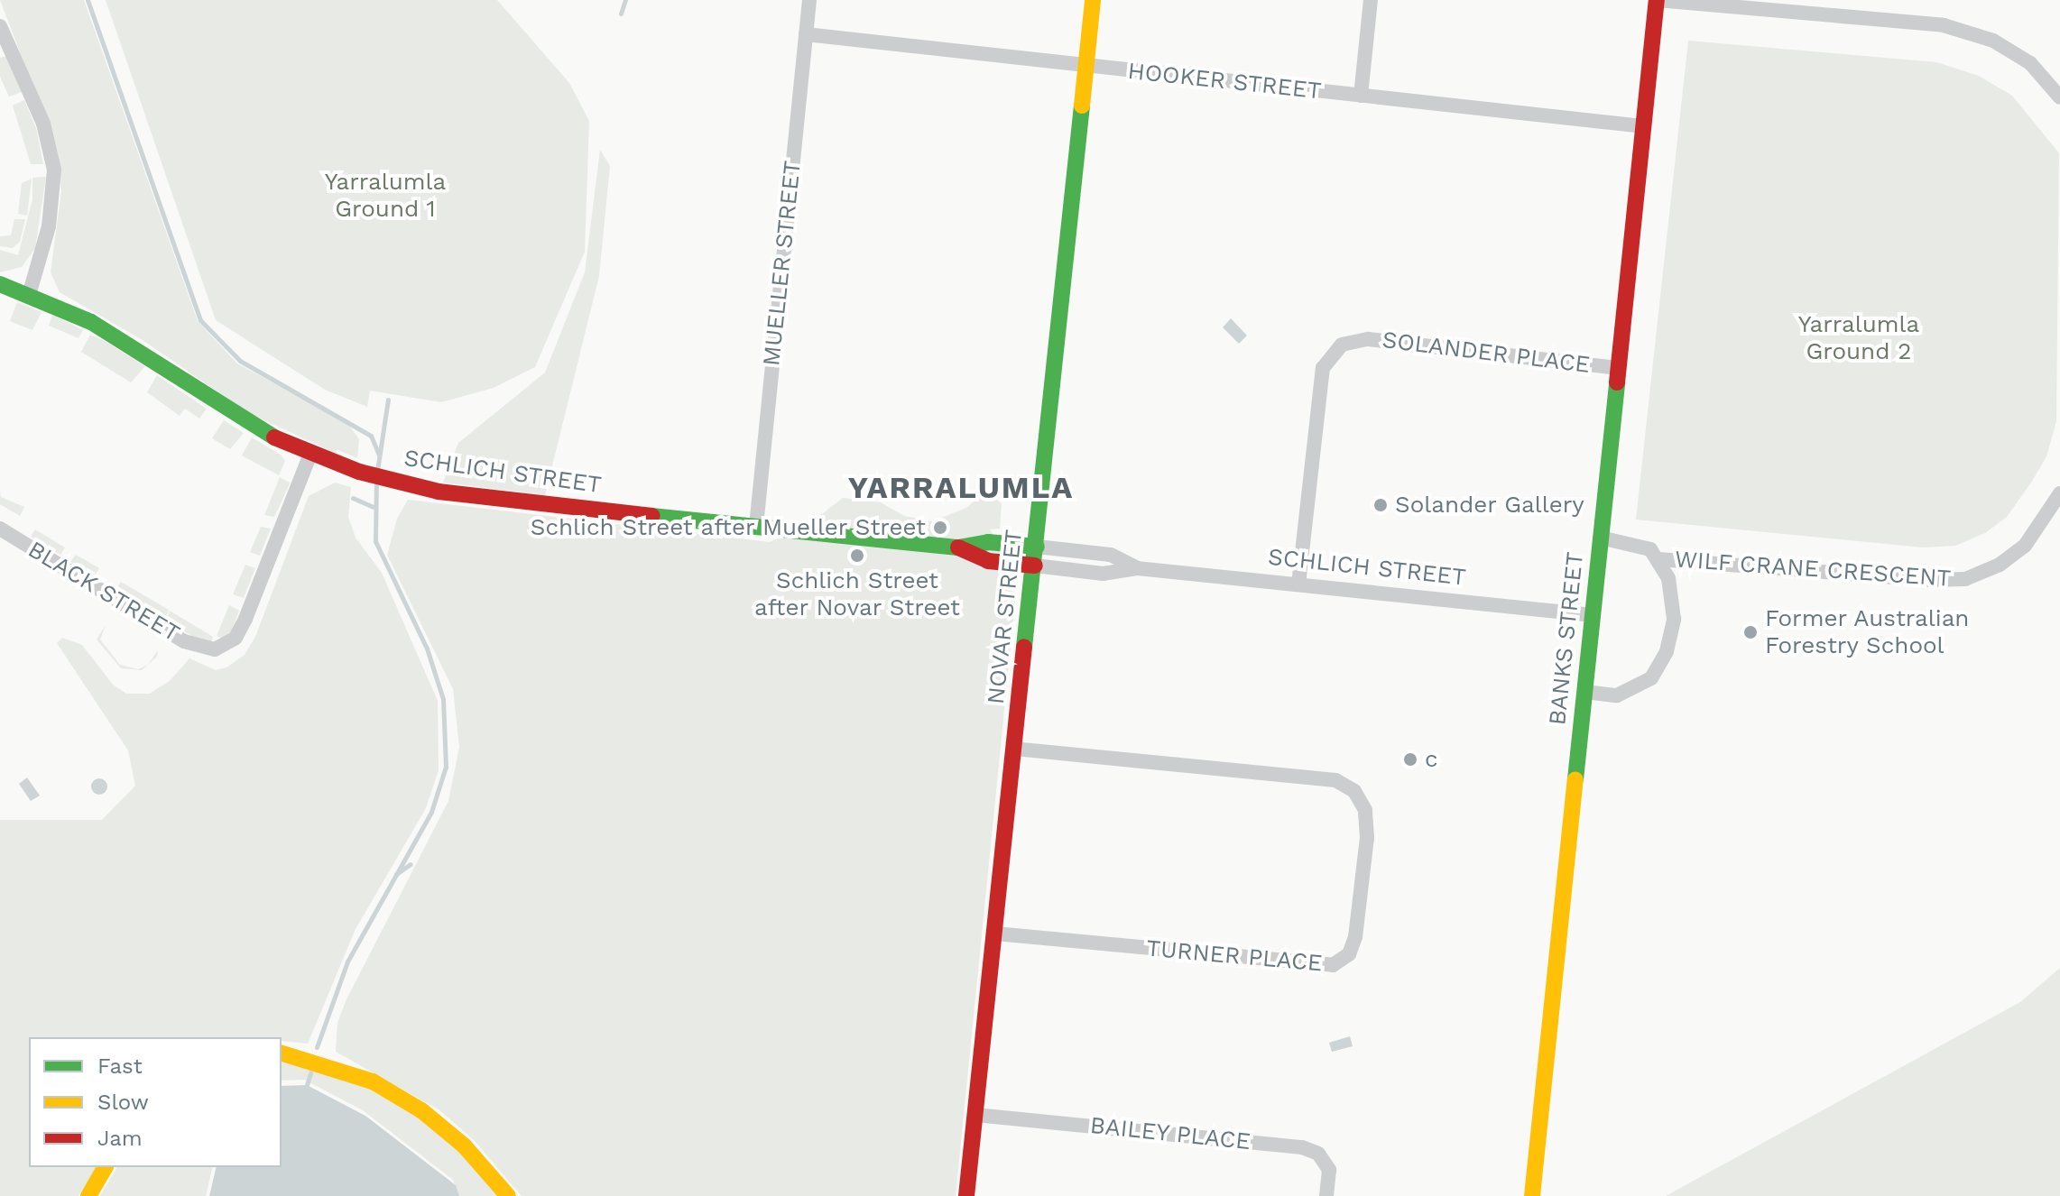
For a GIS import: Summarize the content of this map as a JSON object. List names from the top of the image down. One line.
{"streets":{"street":["HOOKER STREET","MUELLER STREET","SOLANDER PLACE","SCHLICH STREET","WILF CRANE CRESCENT","BLACK STREET","NOVAR STREET","BANKS STREET","TURNER PLACE","BAILEY PLACE"]},"crossings":[["HOOKER STREET","MUELLER STREET"],["HOOKER STREET","NOVAR STREET"],["HOOKER STREET","BANKS STREET"],["MUELLER STREET","SCHLICH STREET"],["SOLANDER PLACE","SCHLICH STREET"],["SOLANDER PLACE","BANKS STREET"],["SCHLICH STREET","BLACK STREET"],["SCHLICH STREET","NOVAR STREET"],["SCHLICH STREET","BANKS STREET"],["NOVAR STREET","TURNER PLACE"],["NOVAR STREET","BAILEY PLACE"]],"districts":["YARRALUMLA"],"parks":["Yarralumla Ground 1","Yarralumla Ground 2"],"places":["Solander Gallery","Schlich Street after Mueller Street","Schlich Street after Novar Street","Former Australian Forestry School","c"],"legend":["Fast","Slow","Jam"]}
